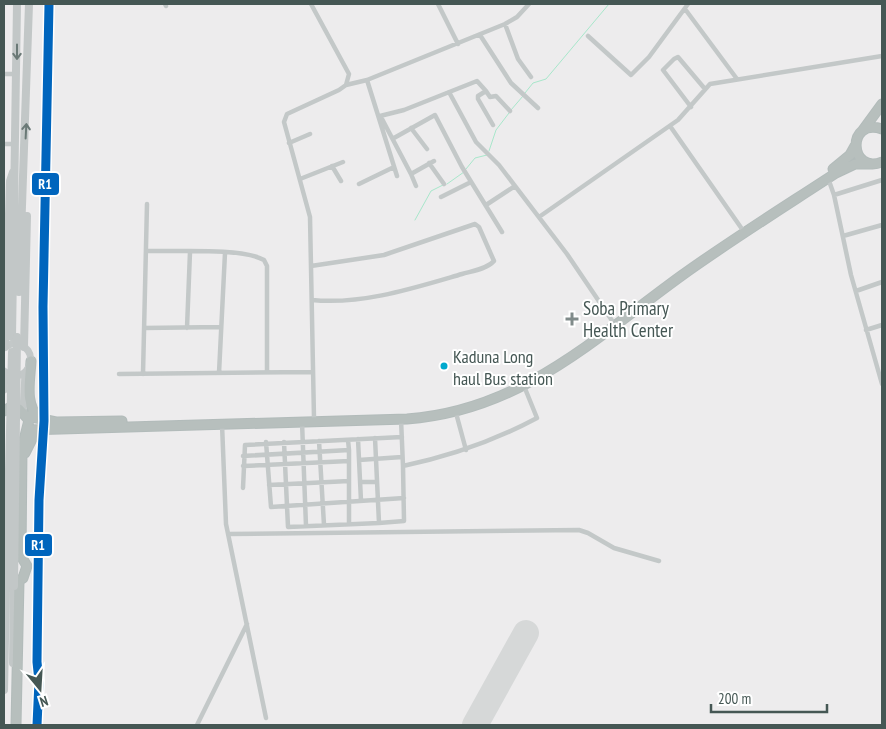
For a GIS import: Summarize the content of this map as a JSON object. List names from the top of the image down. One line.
{"places":{"health":["Soba Primary Health Center"],"other":["Kaduna Long haul Bus station"]},"lines":["transit line R1"],"scale_bar":"200 m","north":"bottom"}
